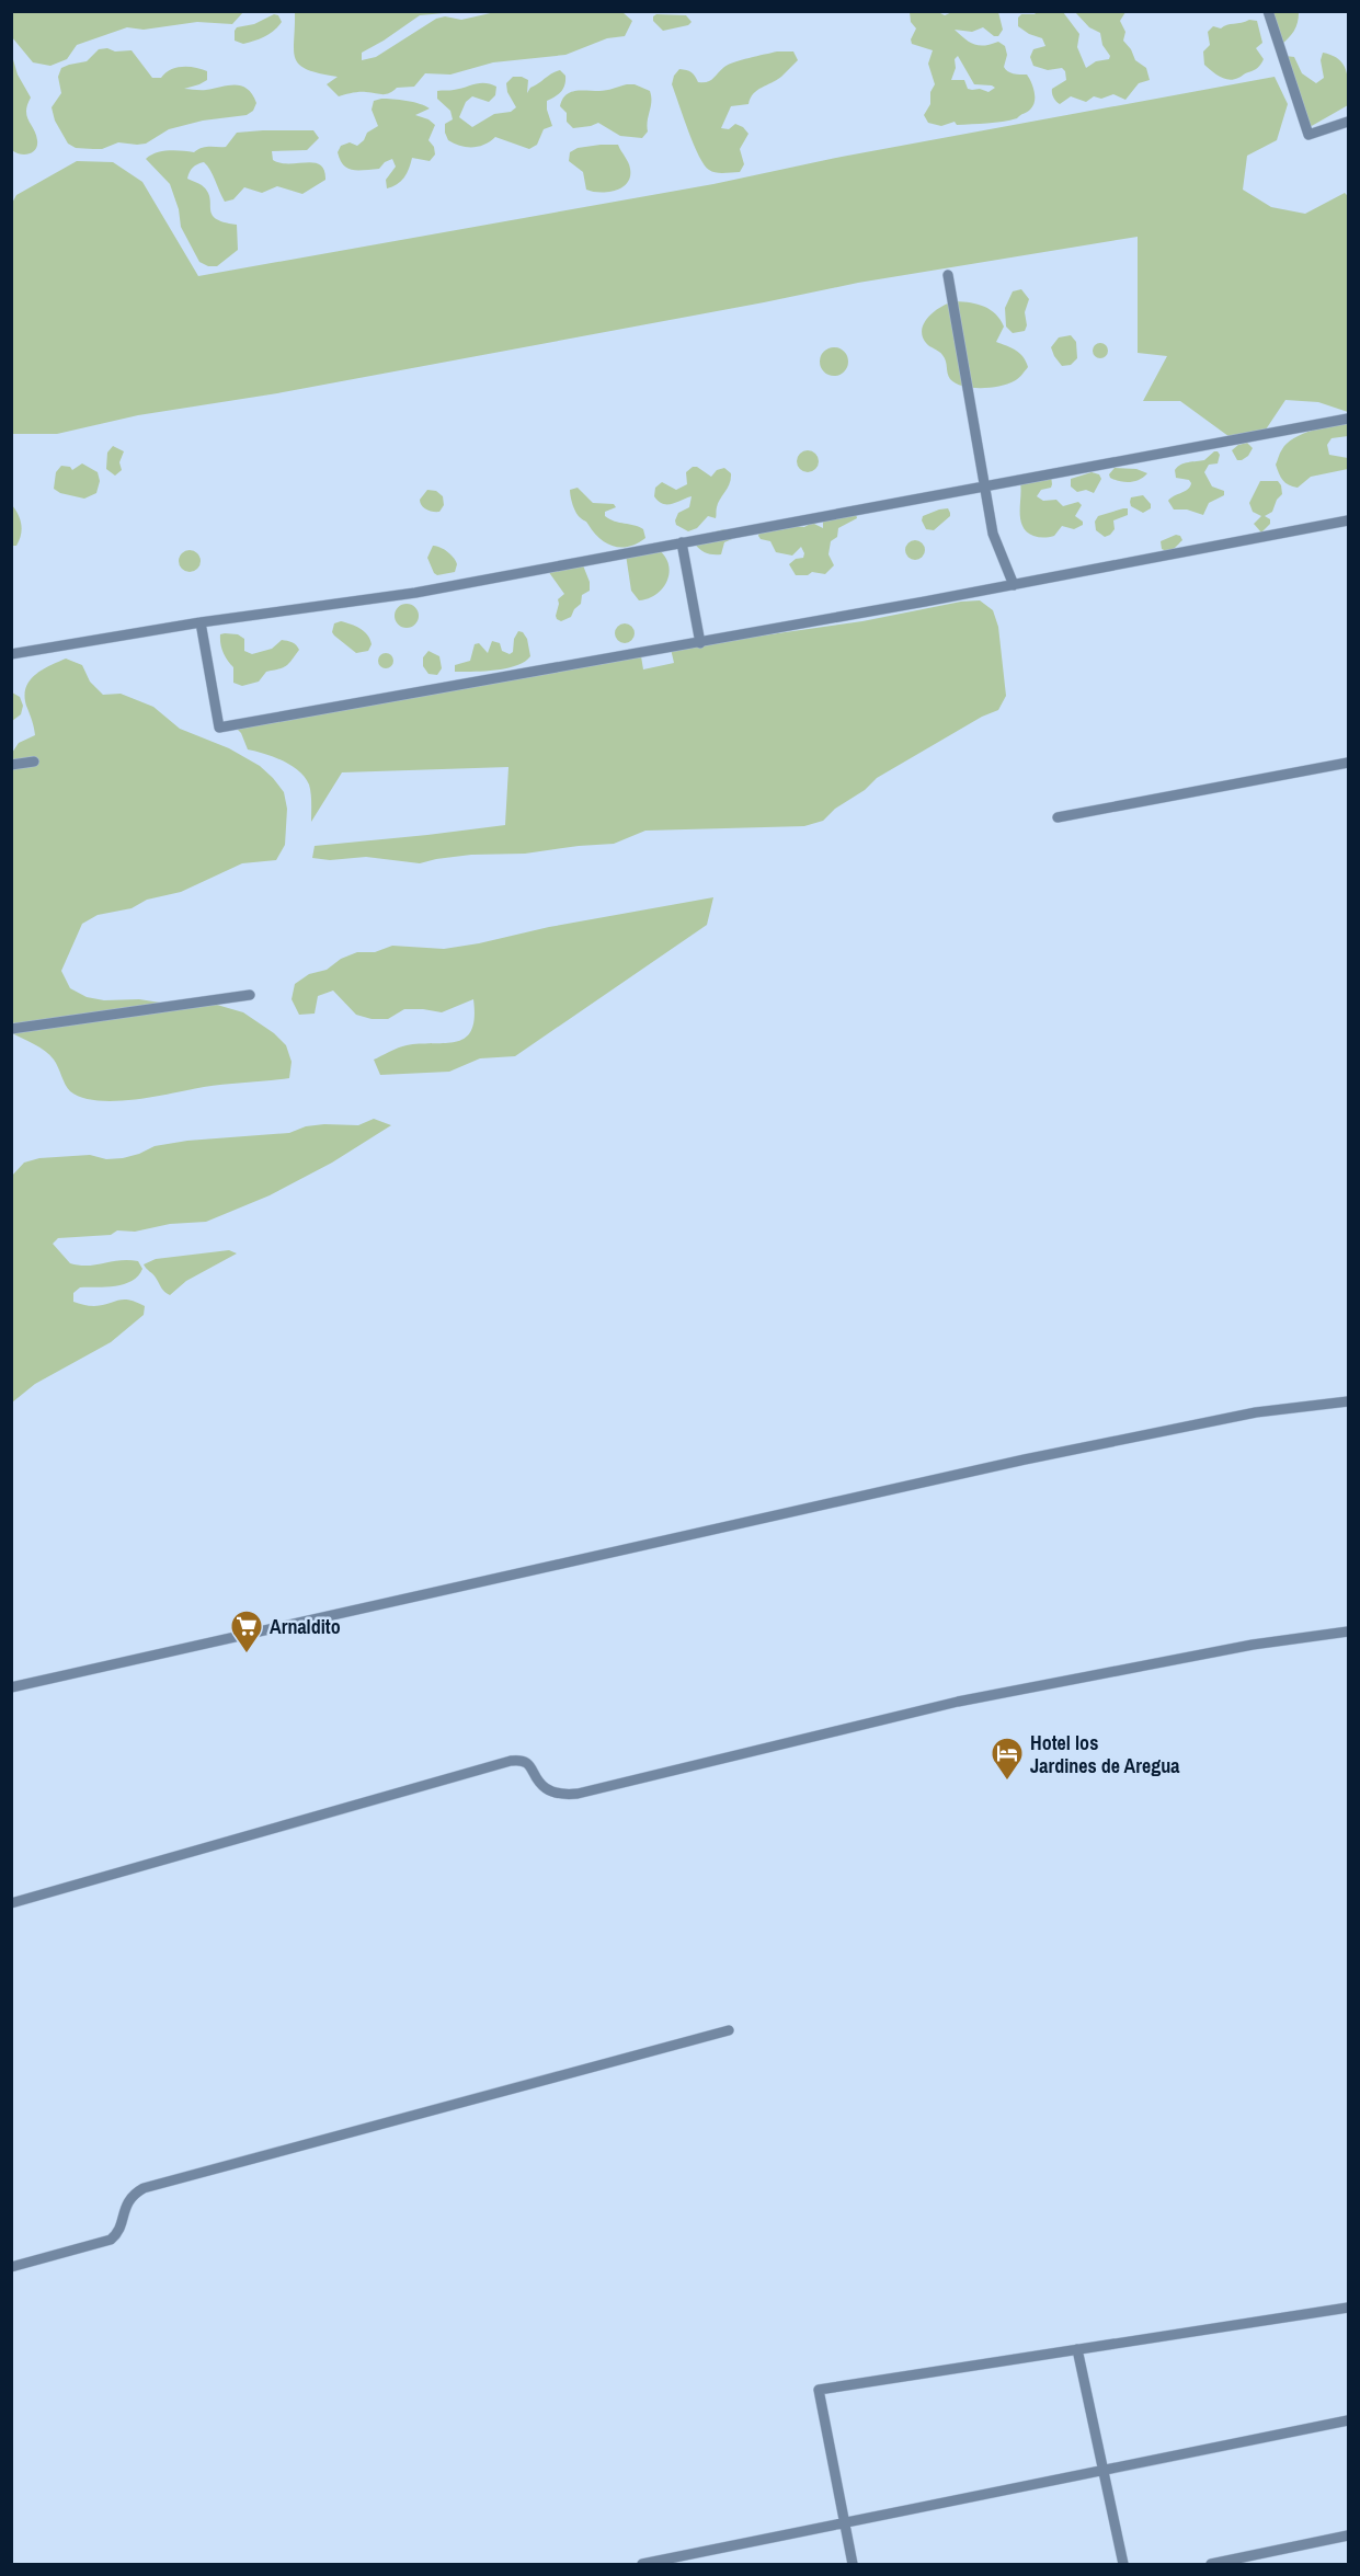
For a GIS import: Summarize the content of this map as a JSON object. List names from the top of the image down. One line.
{"places":{"supermarket":["Arnaldito"],"hotel":["Hotel los Jardines de Aregua"]}}
